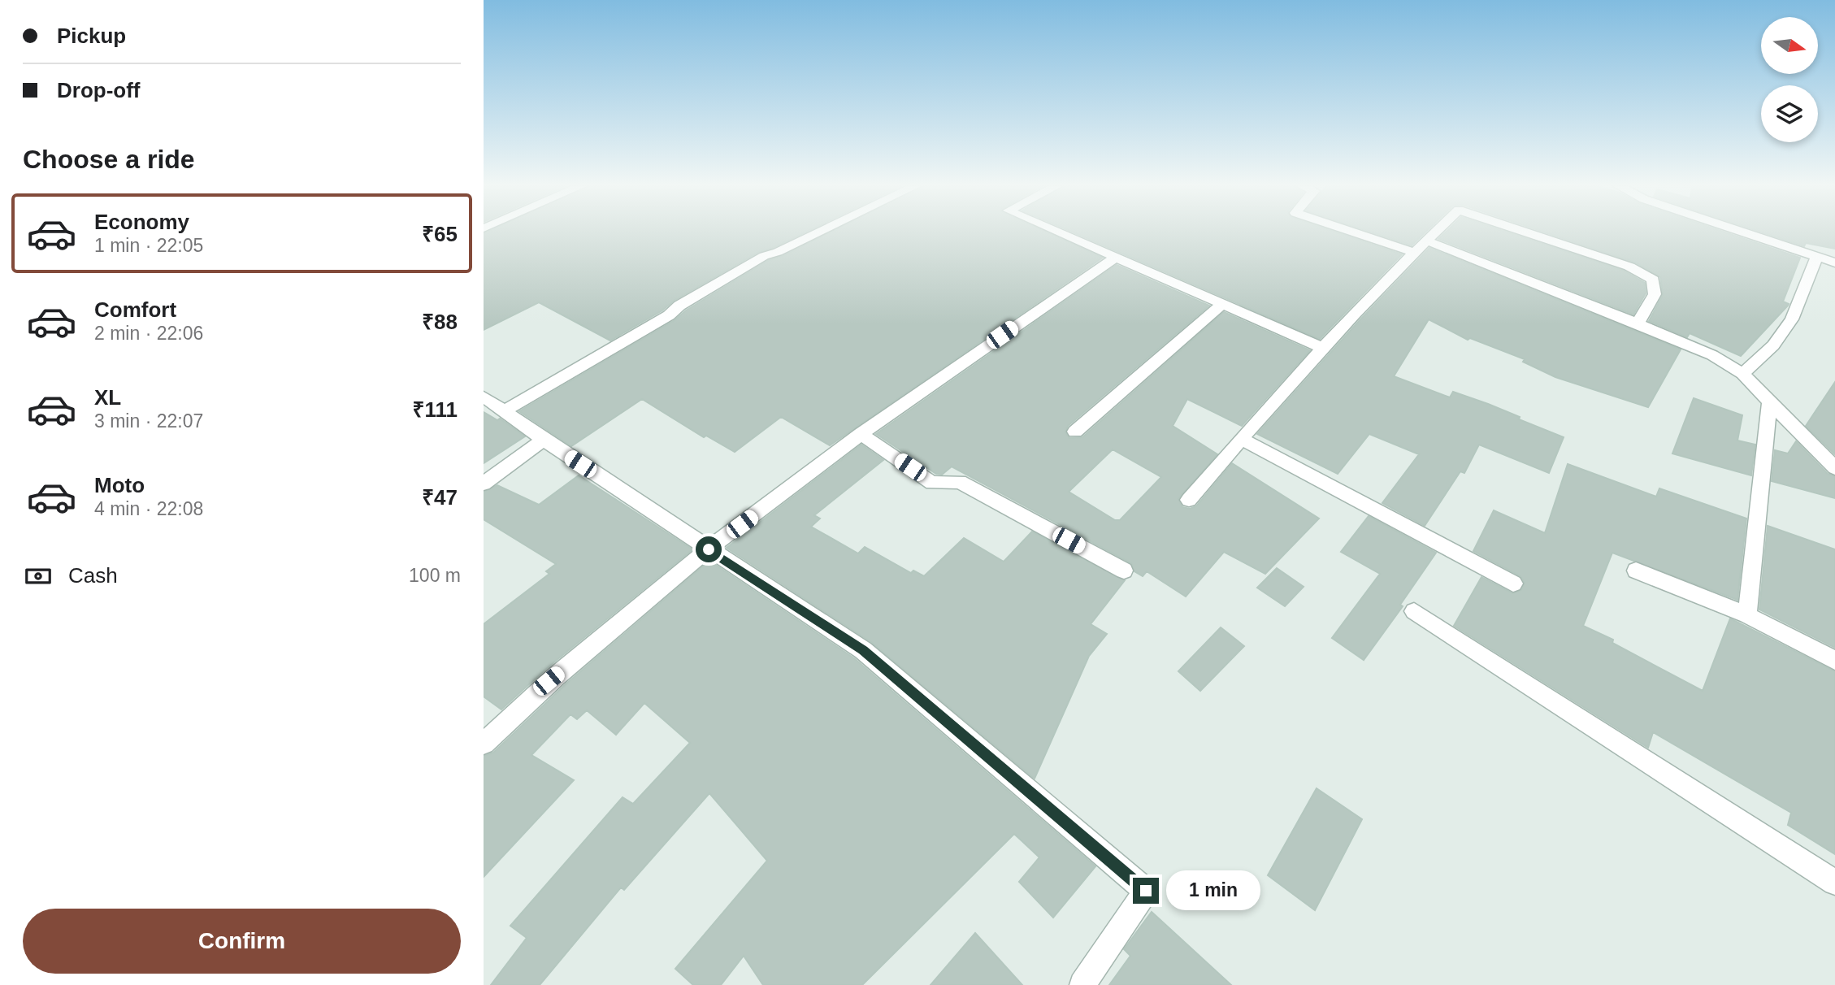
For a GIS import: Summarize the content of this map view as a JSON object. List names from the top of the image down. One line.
{"north":"right","page":{"banner":["Pickup","Drop-off"],"heading":"Choose a ride","list":[{"name":"Economy","note":"1 min · 22:05","value":"₹65"},{"name":"Comfort","note":"2 min · 22:06","value":"₹88"},{"name":"XL","note":"3 min · 22:07","value":"₹111"},{"name":"Moto","note":"4 min · 22:08","value":"₹47"}],"pay":["Cash","100 m"],"bubble":"1 min","buttons":"Confirm"}}
